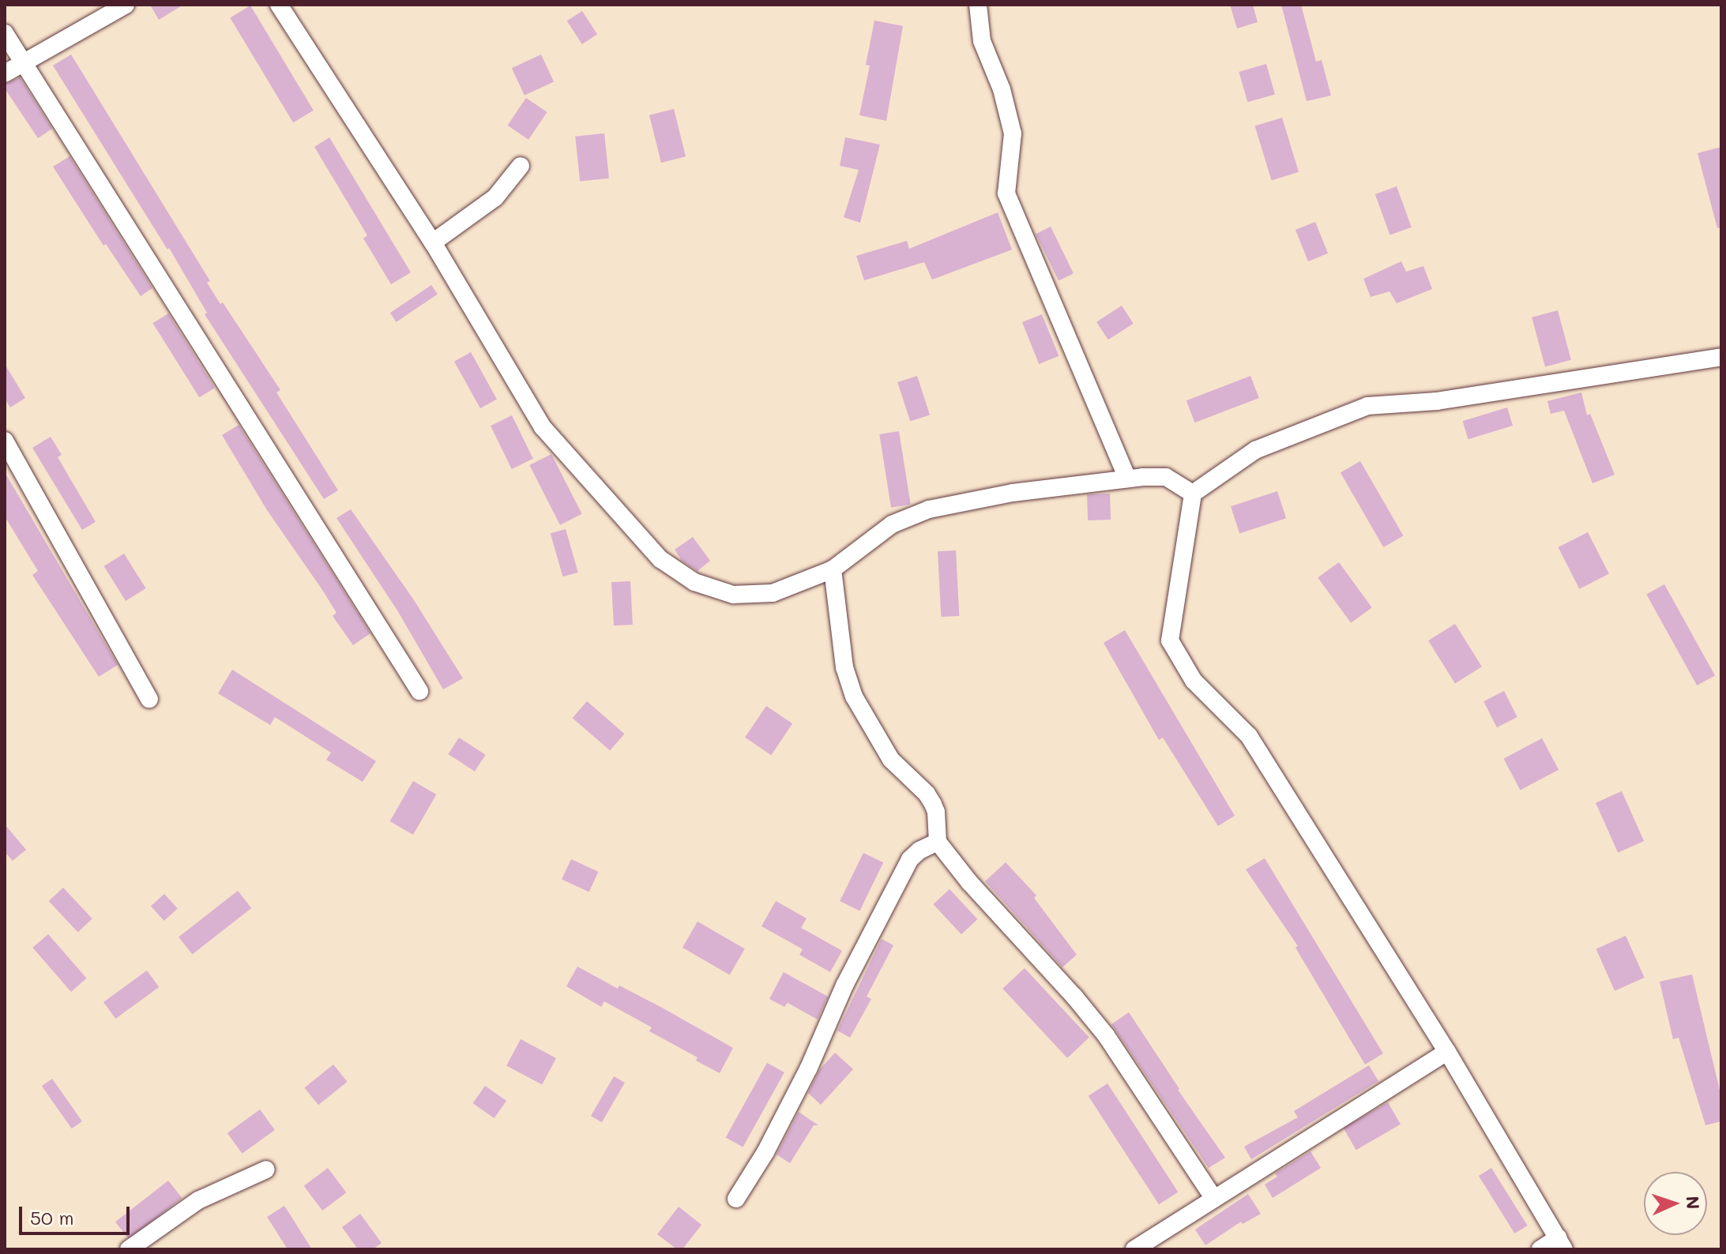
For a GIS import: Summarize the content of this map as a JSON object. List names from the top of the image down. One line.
{"scale_bar":"50 m","north":"right"}
